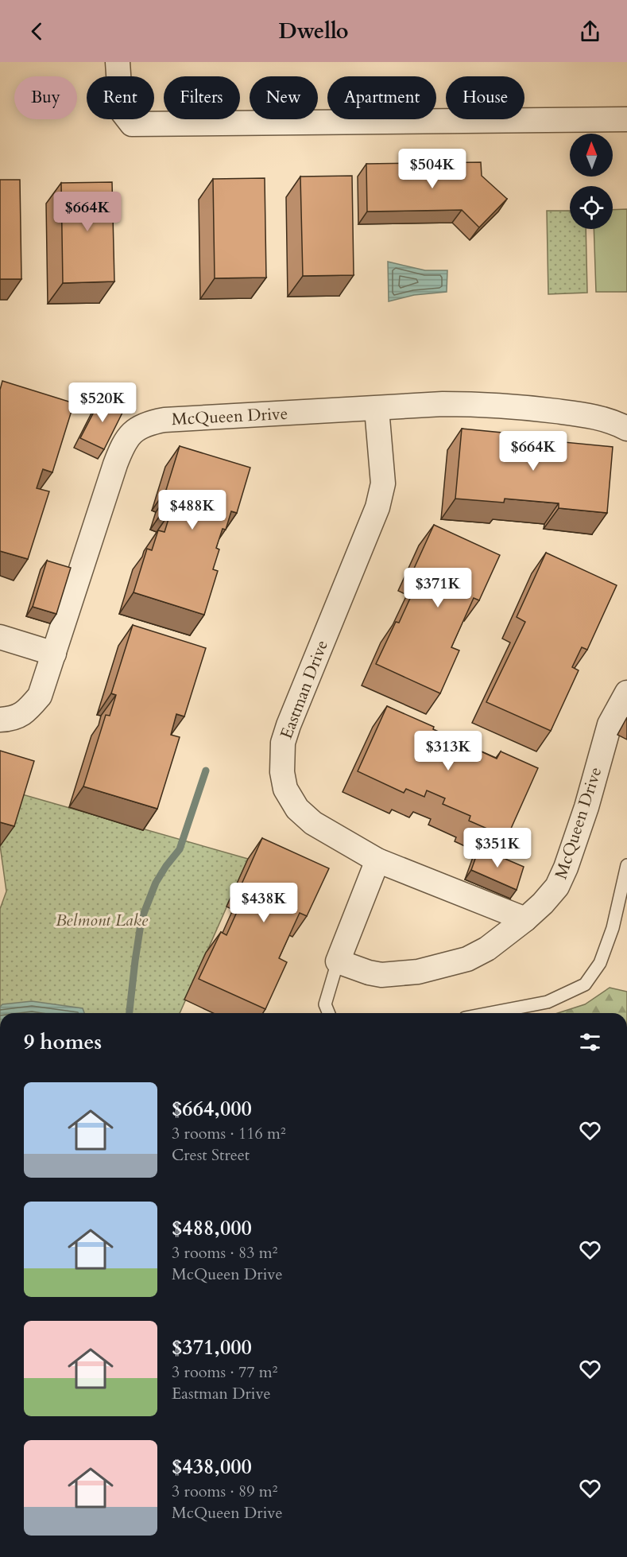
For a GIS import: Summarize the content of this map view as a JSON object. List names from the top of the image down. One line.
{"streets":{"street":["McQueen Drive","Eastman Drive"]},"crossings":[["McQueen Drive","Eastman Drive"]],"parks":["Belmont Lake"],"north":"top","page":{"header":"Dwello","chip":["Buy","Rent","Filters","New","Apartment","House"],"price":["$504K","$664K","$520K","$664K","$488K","$371K","$313K","$351K","$438K"],"heading":"9 homes","list":[{"name":"$664,000","note":"3 rooms · 116 m² · Crest Street"},{"name":"$488,000","note":"3 rooms · 83 m² · McQueen Drive"},{"name":"$371,000","note":"3 rooms · 77 m² · Eastman Drive"},{"name":"$438,000","note":"3 rooms · 89 m² · McQueen Drive"}]}}
